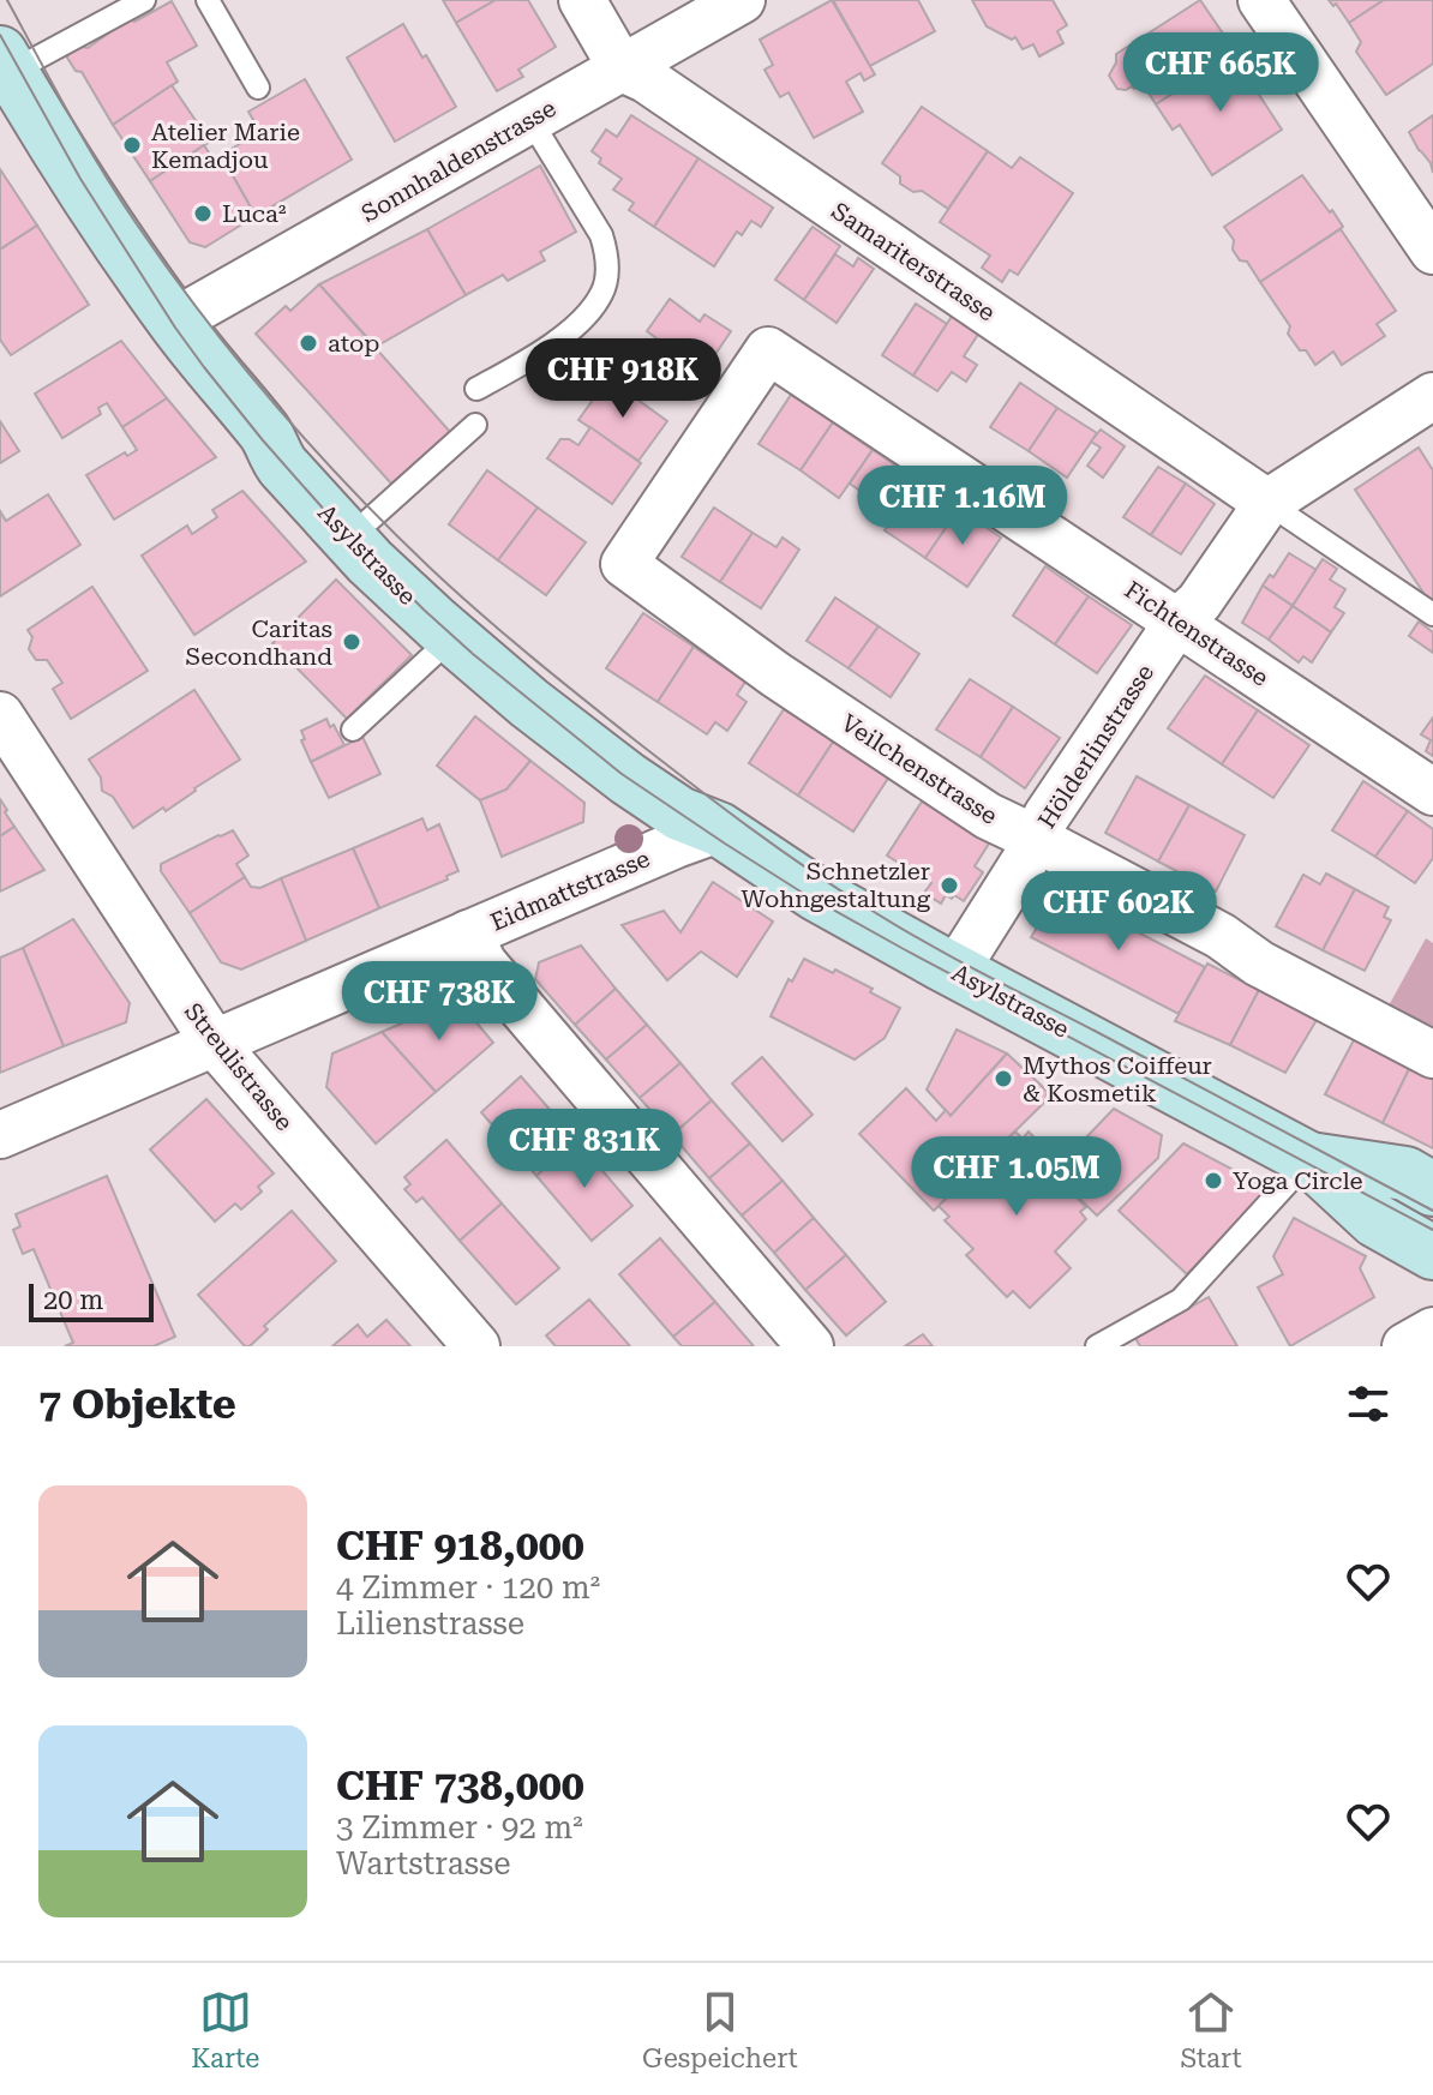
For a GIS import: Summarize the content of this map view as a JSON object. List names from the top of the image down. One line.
{"streets":{"main road":["Asylstrasse"],"street":["Sonnhaldenstrasse","Samariterstrasse","Fichtenstrasse","Hölderlinstrasse","Veilchenstrasse","Eidmattstrasse","Streulistrasse"]},"crossings":[["Sonnhaldenstrasse","Samariterstrasse"],["Sonnhaldenstrasse","Asylstrasse"],["Samariterstrasse","Hölderlinstrasse"],["Asylstrasse","Hölderlinstrasse"],["Asylstrasse","Eidmattstrasse"],["Fichtenstrasse","Hölderlinstrasse"],["Fichtenstrasse","Veilchenstrasse"],["Hölderlinstrasse","Veilchenstrasse"],["Eidmattstrasse","Streulistrasse"]],"places":["Atelier Marie Kemadjou","Luca²","atop","Caritas Secondhand","Schnetzler Wohngestaltung","Mythos Coiffeur & Kosmetik","Yoga Circle"],"scale_bar":"20 m","page":{"price":["CHF 665K","CHF 918K","CHF 1.16M","CHF 602K","CHF 738K","CHF 831K","CHF 1.05M"],"scale":"20 m","heading":"7 Objekte","list":[{"name":"CHF 918,000","note":"4 Zimmer · 120 m² · Lilienstrasse"},{"name":"CHF 738,000","note":"3 Zimmer · 92 m² · Wartstrasse"}],"tabs":["Karte","Gespeichert","Start"]}}
